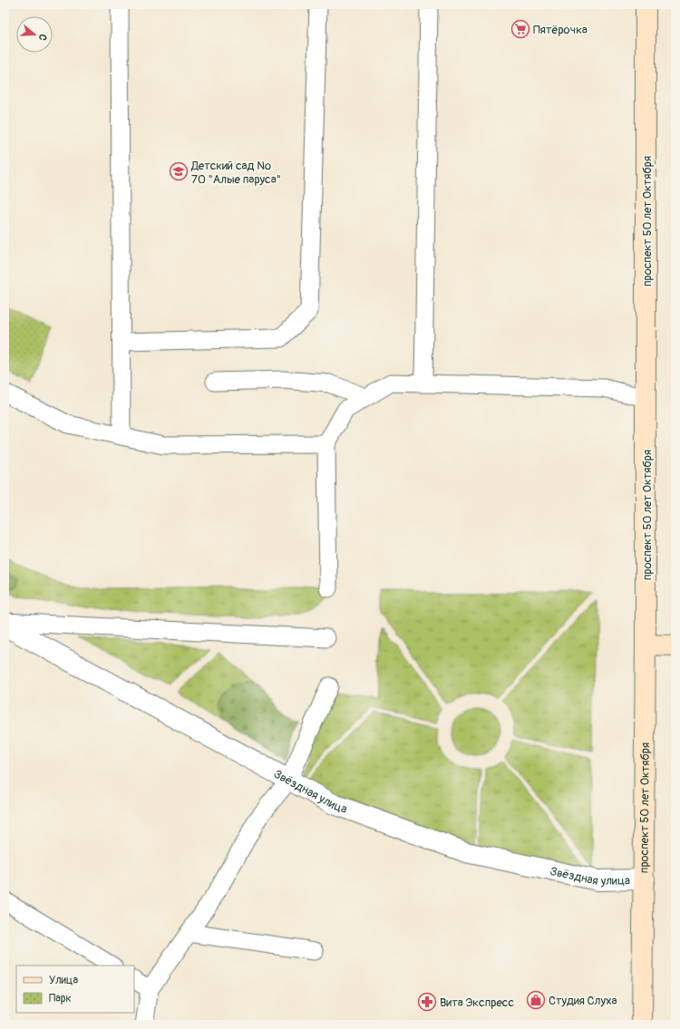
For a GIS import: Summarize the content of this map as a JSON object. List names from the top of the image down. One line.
{"streets":{"street":["проспект 50 лет Октября","Звёздная улица"]},"crossings":[["проспект 50 лет Октября","Звёздная улица"]],"places":{"supermarket":["Пятёрочка"],"school or university":["Детский сад № 70 \"Алые паруса\""],"shop":["Студия Слуха"],"pharmacy":["Вита Экспресс"]},"legend":["Улица","Парк"],"north":"right"}
